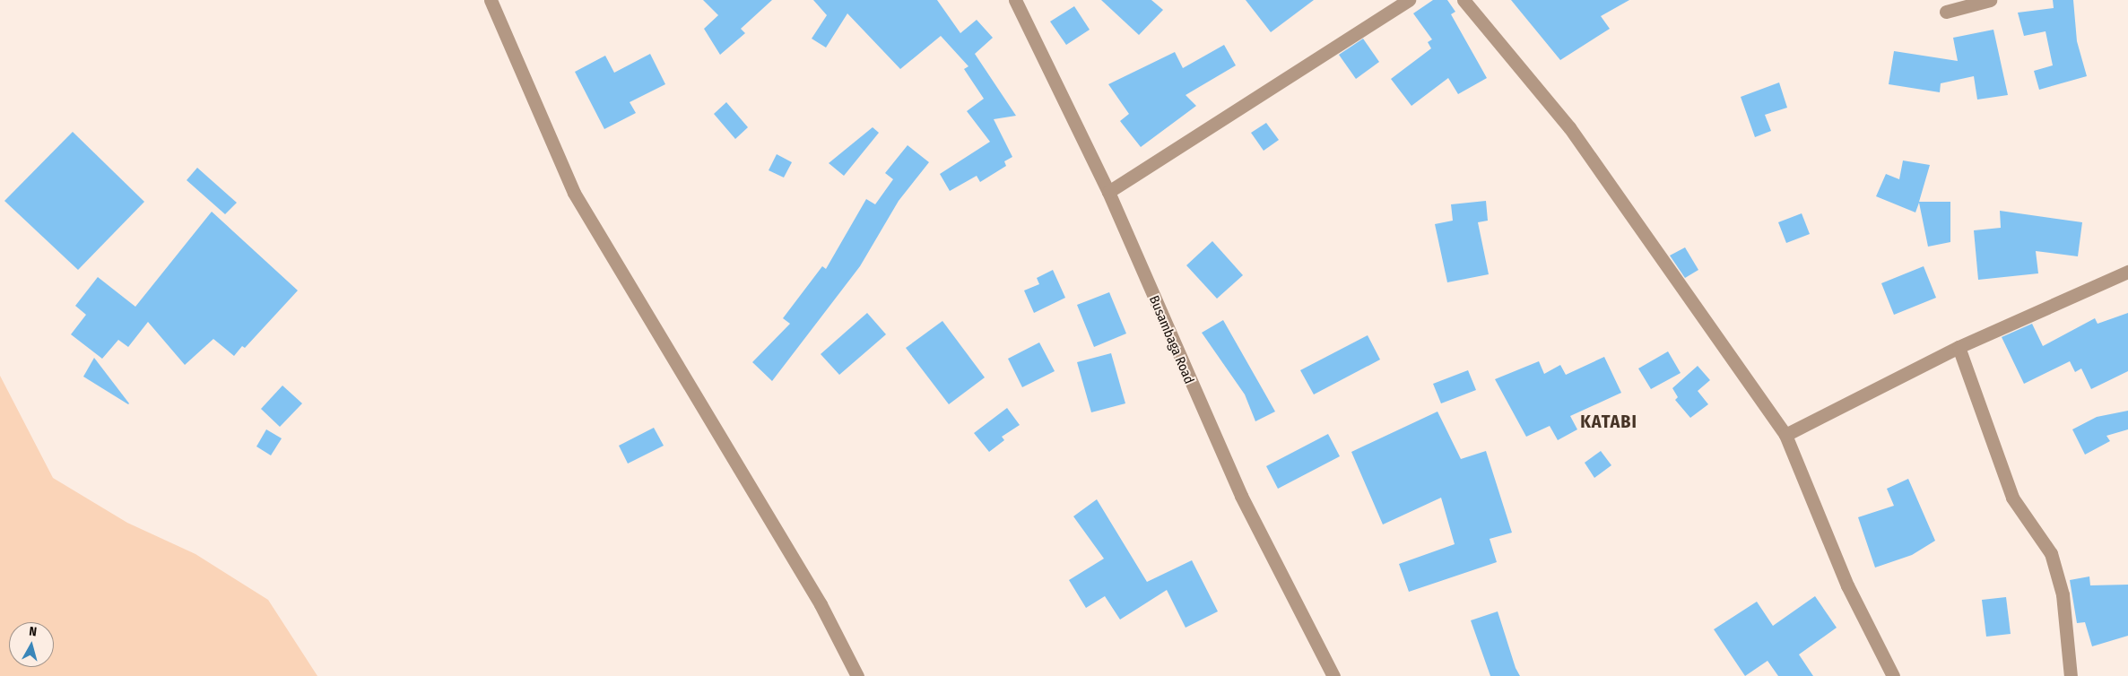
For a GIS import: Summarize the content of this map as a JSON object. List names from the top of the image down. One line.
{"streets":{"street":["Busambaga Road"]},"districts":["KATABI"],"north":"top"}
